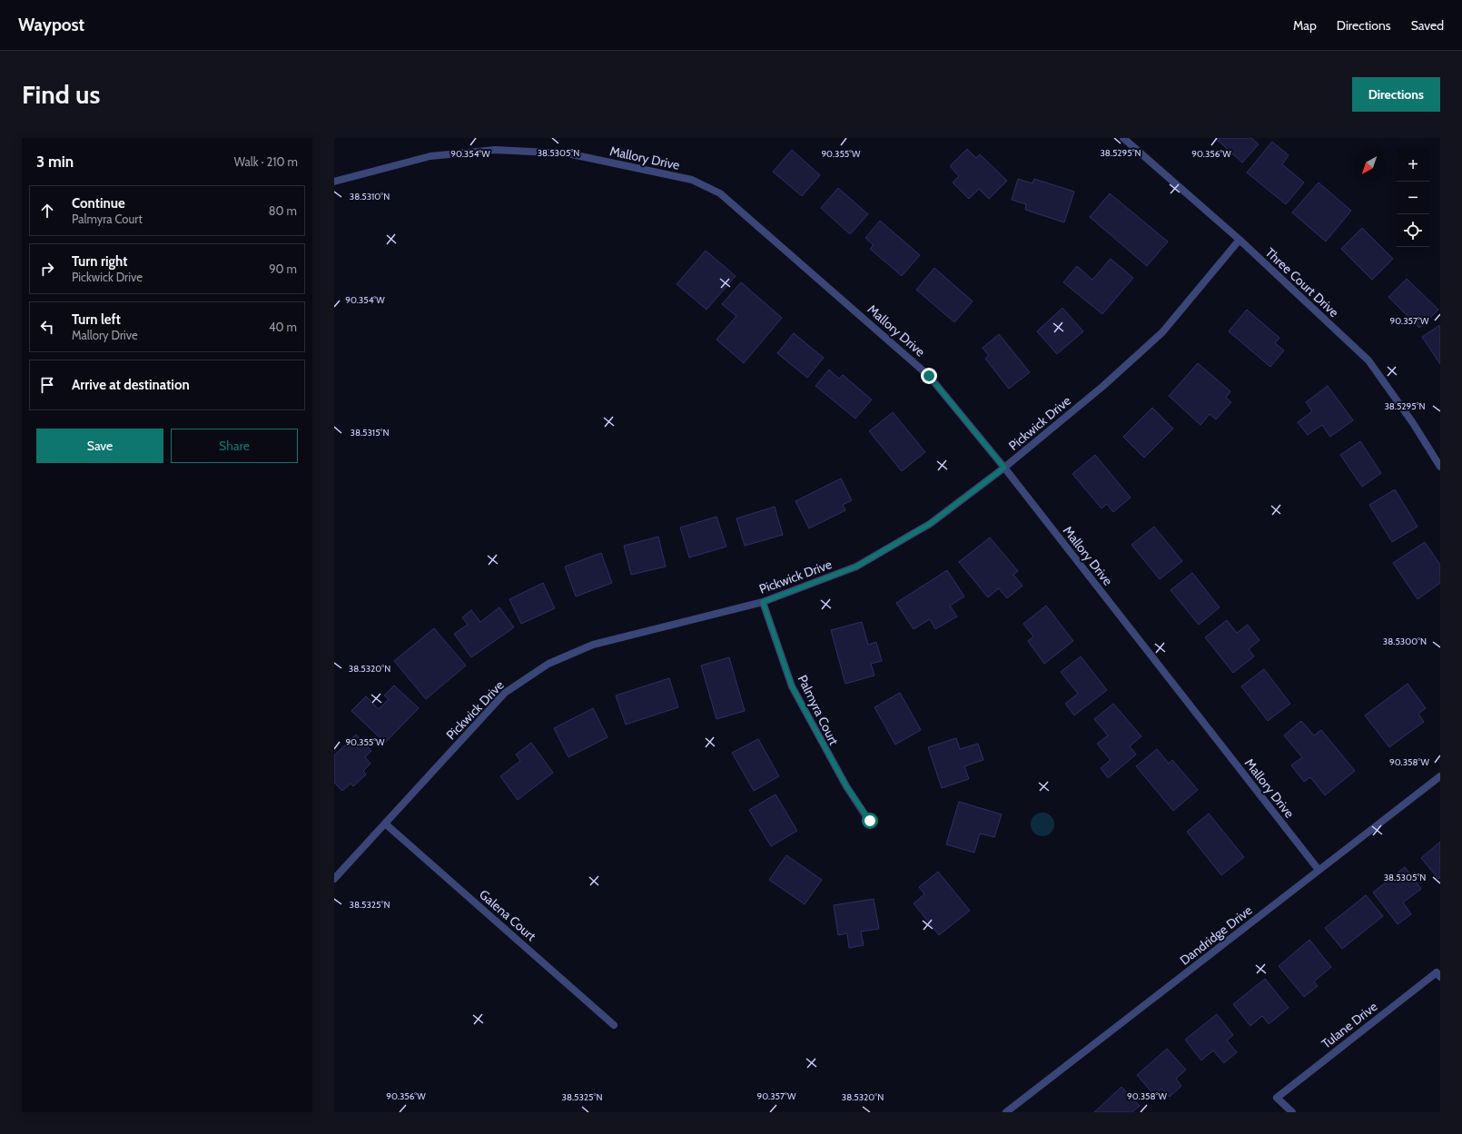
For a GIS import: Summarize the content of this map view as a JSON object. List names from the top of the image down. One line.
{"streets":{"street":["Mallory Drive","Three Court Drive","Pickwick Drive","Palmyra Court","Galena Court","Dandridge Drive","Tulane Drive"]},"crossings":[["Mallory Drive","Pickwick Drive"],["Mallory Drive","Dandridge Drive"],["Three Court Drive","Pickwick Drive"],["Pickwick Drive","Palmyra Court"],["Pickwick Drive","Galena Court"]],"north":"bottom left","page":{"header":"Waypost","nav":["Map","Directions","Saved"],"buttons":["Directions",["Save","Share"]],"title":"Find us","heading":["3 min","Walk · 210 m"],"map_buttons":["+","−"],"list":[["Continue","Palmyra Court","80 m"],["Turn right","Pickwick Drive","90 m"],["Turn left","Mallory Drive","40 m"],"Arrive at destination"]},"coordinates":["38.5305°N","38.5295°N","90.354°W","90.355°W","90.356°W","38.5310°N","90.357°W","38.5315°N","38.5300°N","38.5320°N","90.358°W","38.5325°N"]}
